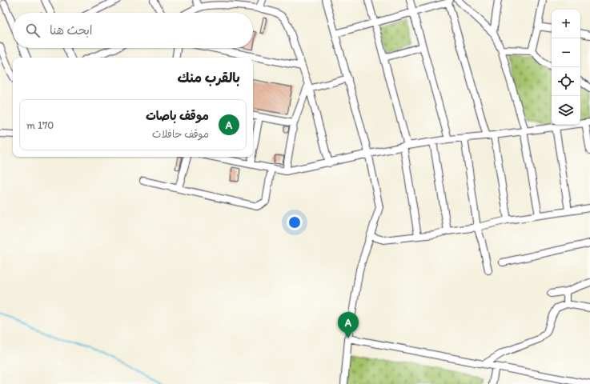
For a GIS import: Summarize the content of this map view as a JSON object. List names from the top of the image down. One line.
{"page":{"map_buttons":["+","−"],"search":"ابحث هنا","heading":"بالقرب منك","list":[{"mark":"A","name":"موقف باصات","note":"موقف حافلات","value":"170 m"}],"pins":"A"}}
